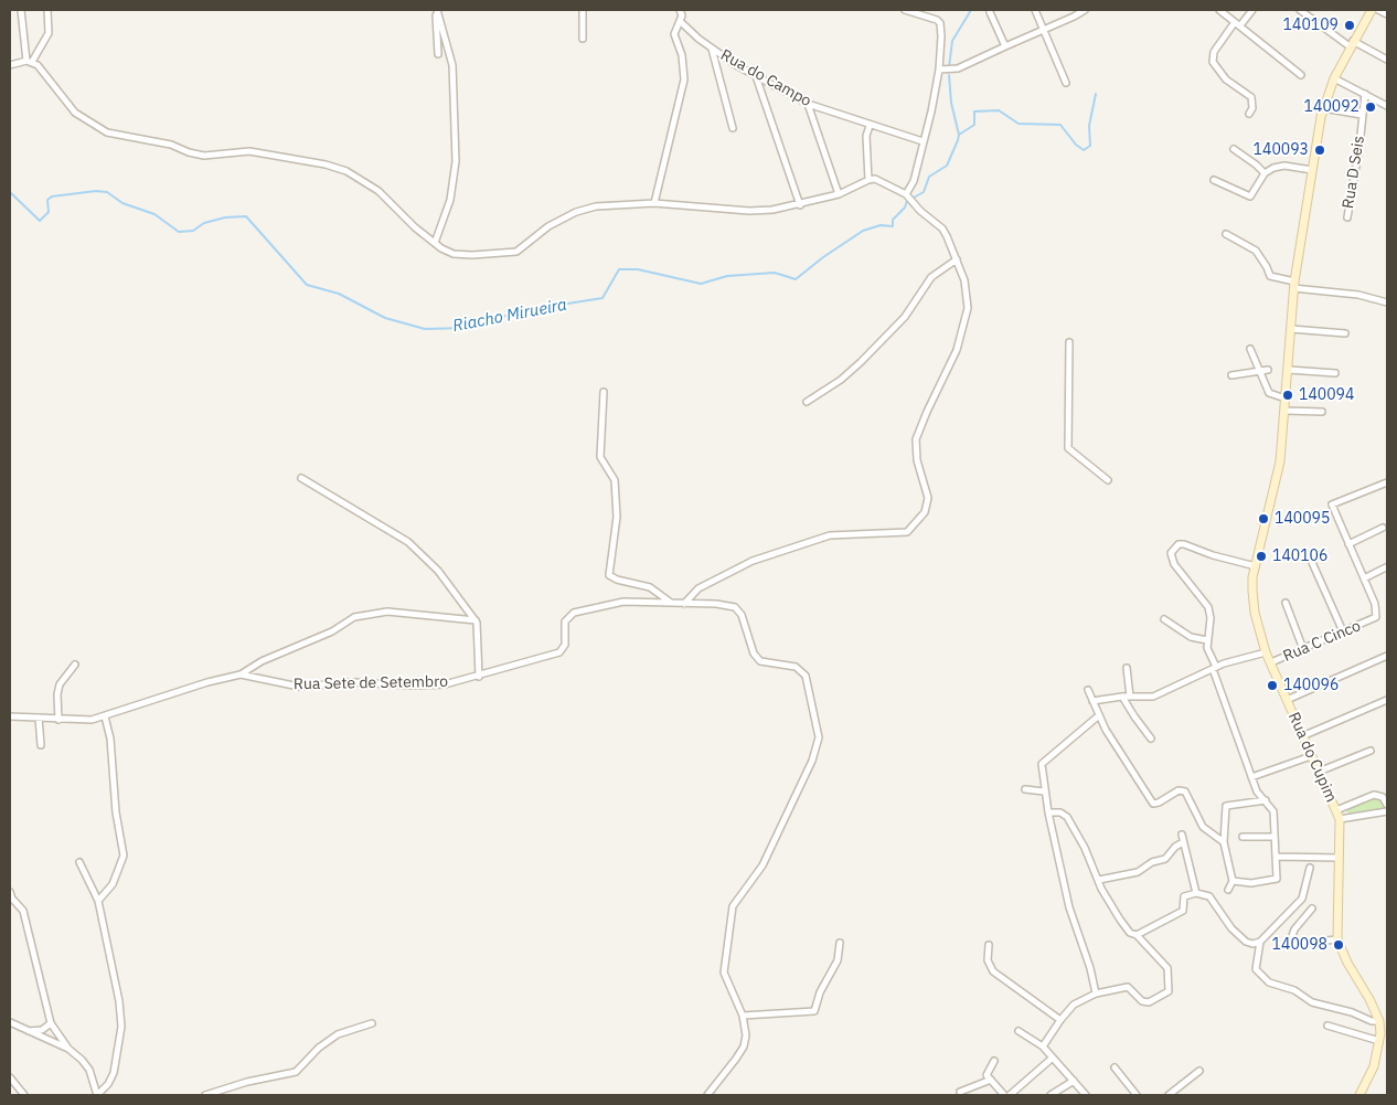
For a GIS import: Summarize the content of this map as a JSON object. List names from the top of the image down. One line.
{"streets":{"main road":["Rua do Cupim"],"street":["Rua do Campo","Rua D Seis","Rua C Cinco","Rua Sete de Setembro"]},"crossings":[["Rua C Cinco","Rua do Cupim"]],"water":["Riacho Mirueira"],"places":["140109","140092","140093","140094","140095","140106","140096","140098"]}
